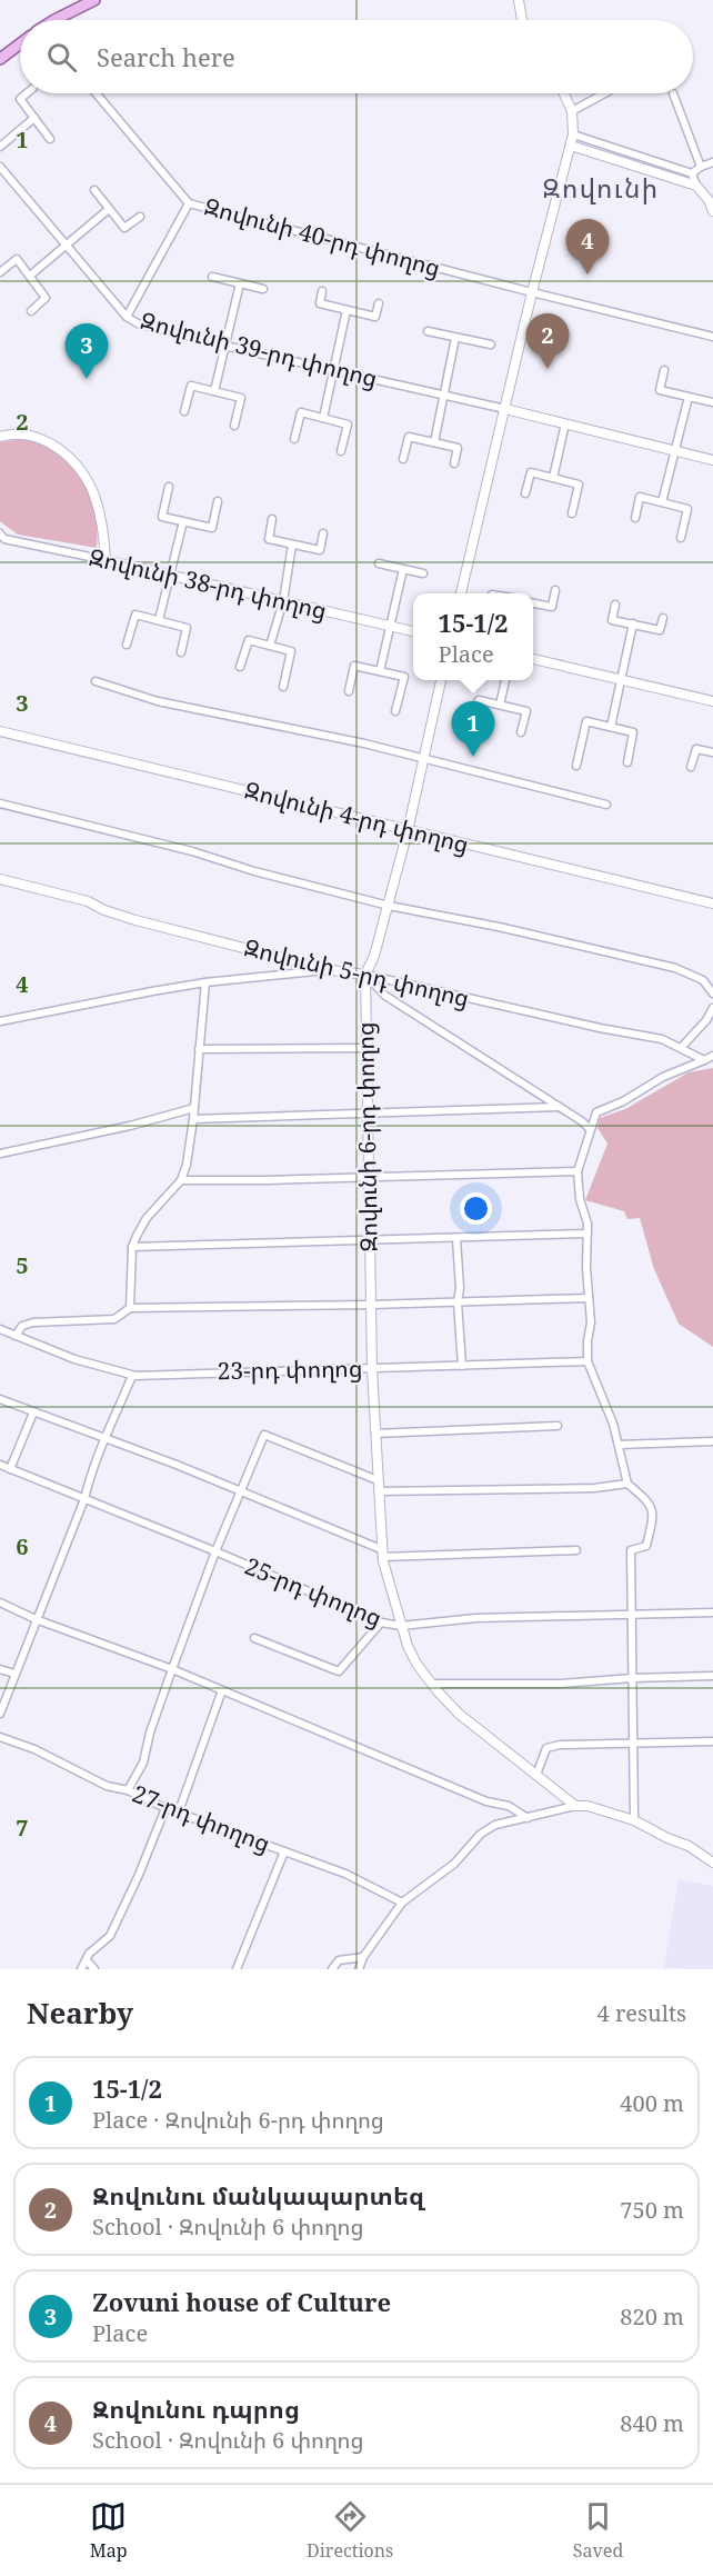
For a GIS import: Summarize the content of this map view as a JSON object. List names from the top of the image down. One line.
{"streets":{"street":["Զովունի 40-րդ փողոց","Զովունի 39-րդ փողոց","Զովունի 38-րդ փողոց","Զովունի 4-րդ փողոց","Զովունի 5-րդ փողոց","Զովունի 6-րդ փողոց","23-րդ փողոց","25-րդ փողոց","27-րդ փողոց"]},"crossings":[["Զովունի 4-րդ փողոց","Զովունի 6-րդ փողոց"],["Զովունի 5-րդ փողոց","Զովունի 6-րդ փողոց"],["Զովունի 6-րդ փողոց","23-րդ փողոց"],["Զովունի 6-րդ փողոց","25-րդ փողոց"]],"districts":["Զովունի"],"page":{"search":"Search here","pins":["4","2","3","1"],"popup":["15-1/2","Place"],"heading":["Nearby","4 results"],"list":[{"mark":"1","name":"15-1/2","note":"Place · Զովունի 6-րդ փողոց","value":"400 m"},{"mark":"2","name":"Զովունու մանկապարտեզ","note":"School · Զովունի 6 փողոց","value":"750 m"},{"mark":"3","name":"Zovuni house of Culture","note":"Place","value":"820 m"},{"mark":"4","name":"Զովունու դպրոց","note":"School · Զովունի 6 փողոց","value":"840 m"}],"nav":["Map","Directions","Saved"]},"grid":{"rows":["1","2","3","4","5","6","7"]}}
